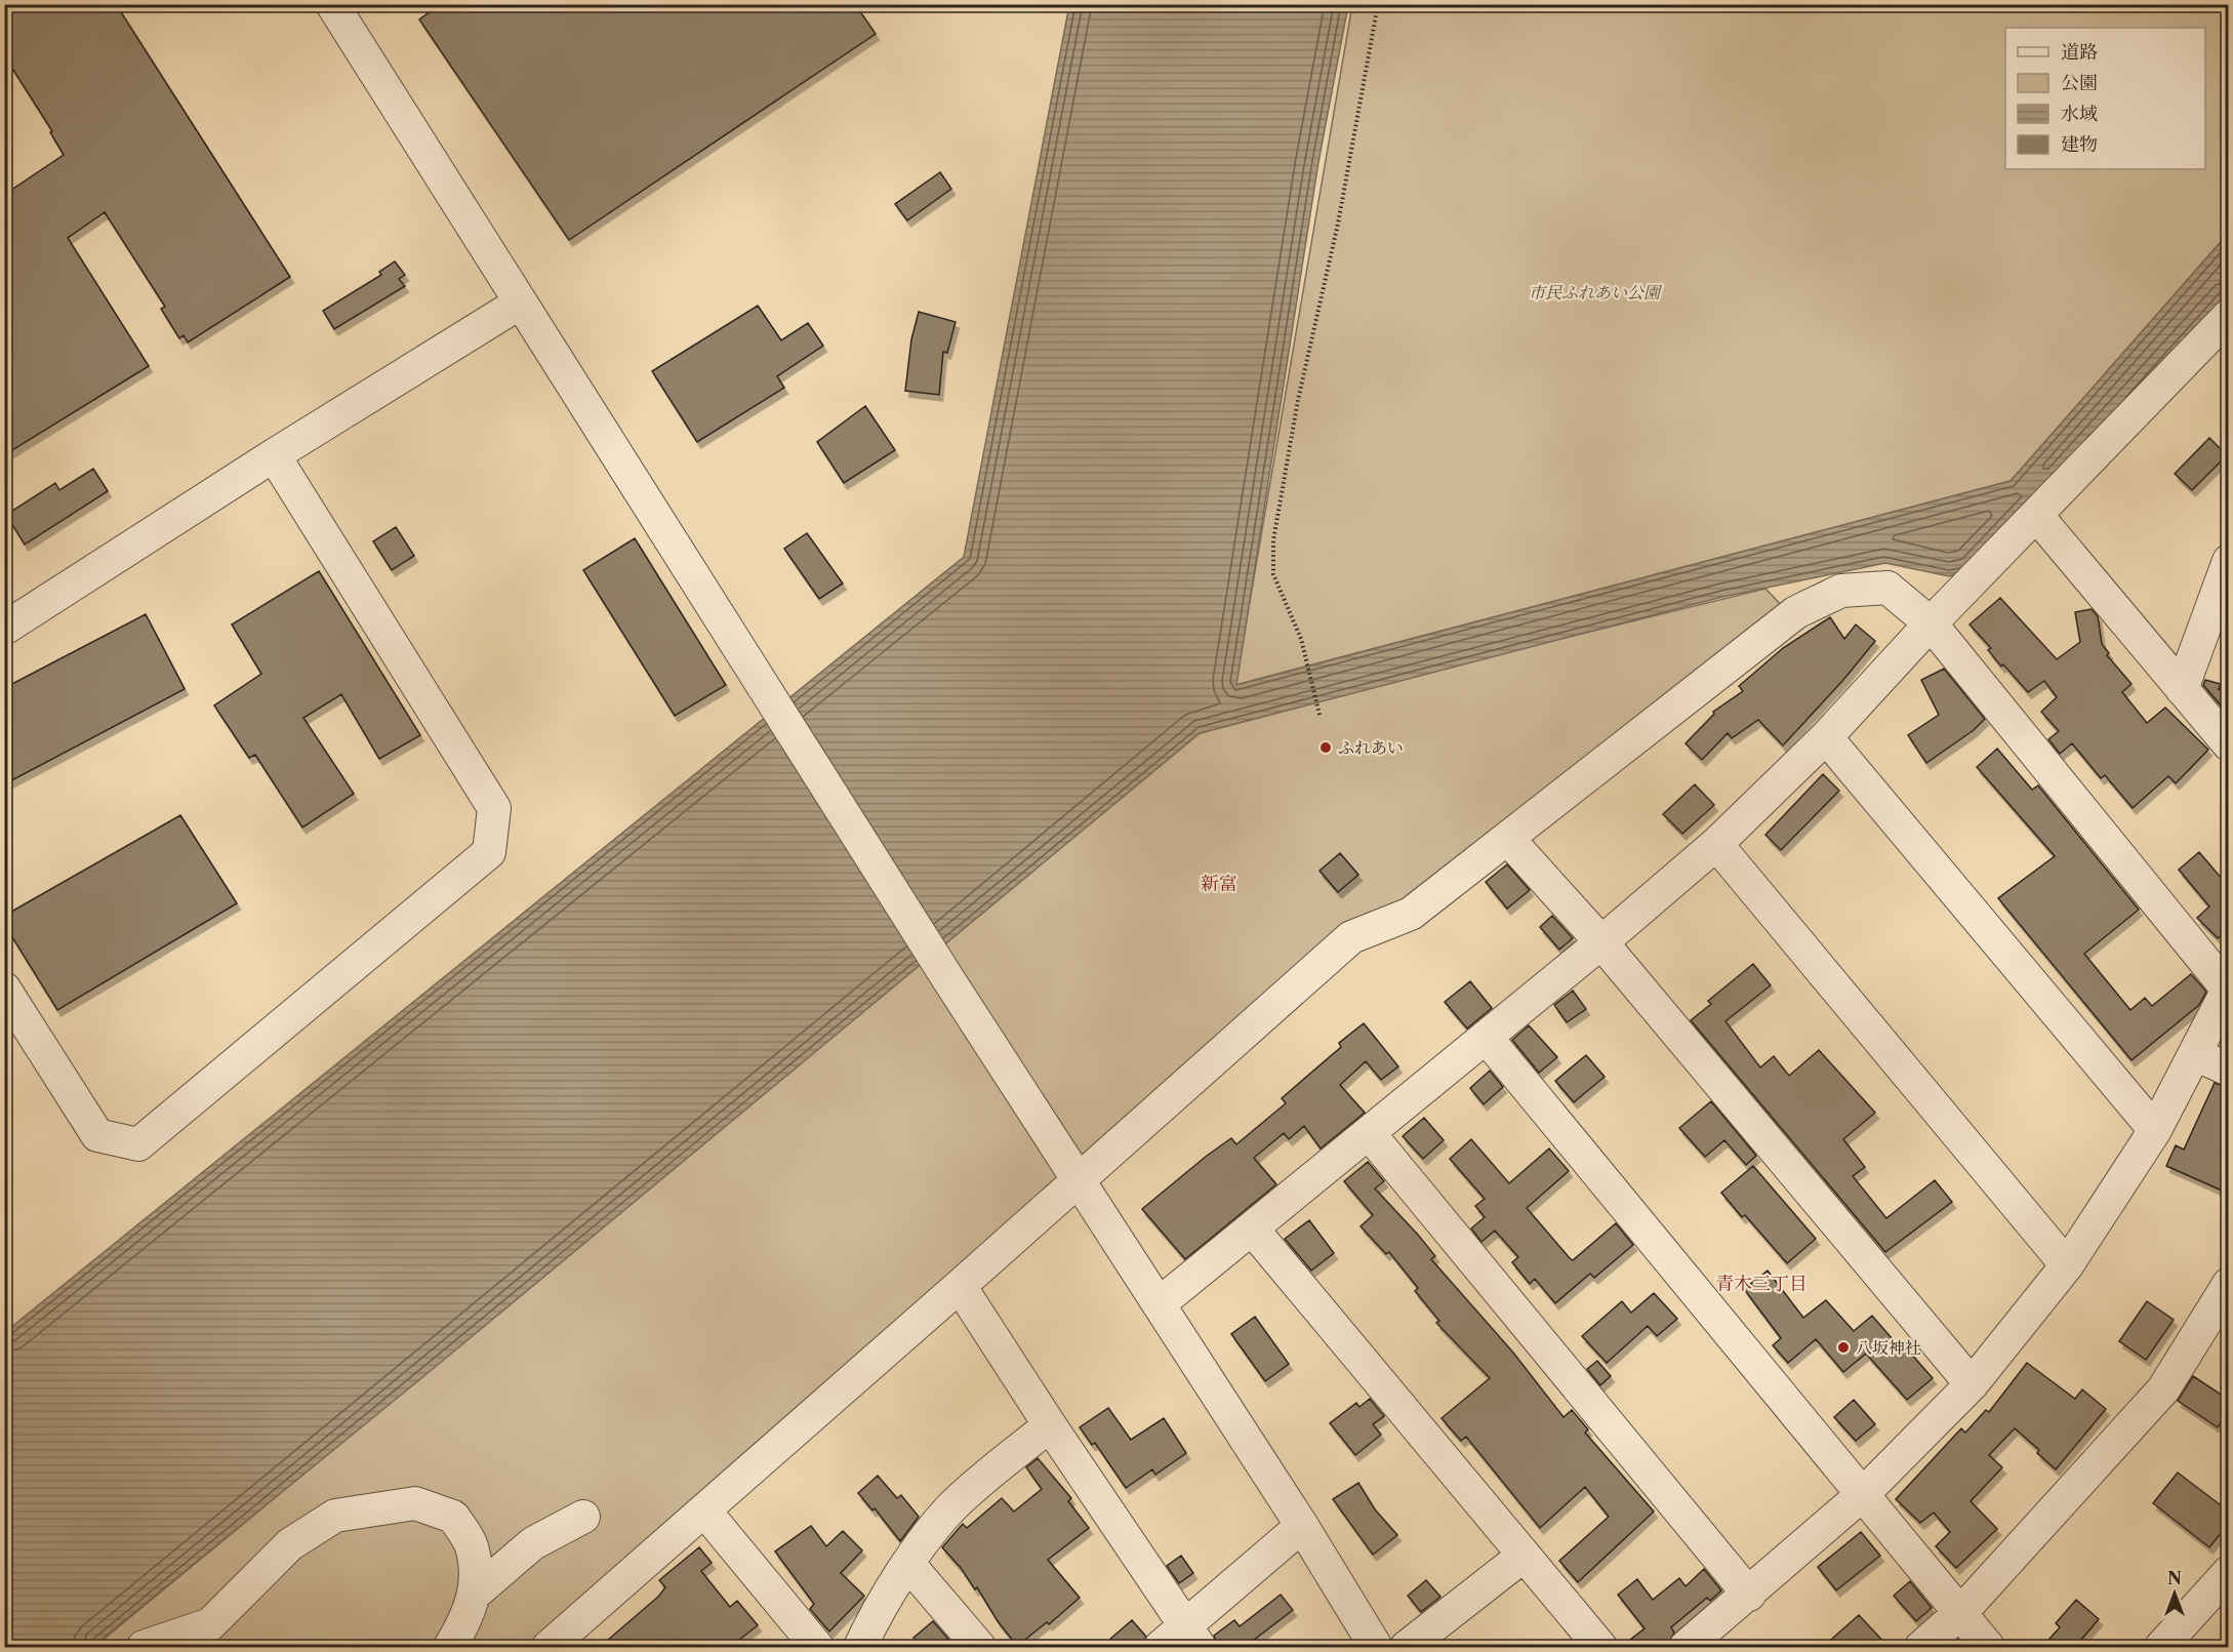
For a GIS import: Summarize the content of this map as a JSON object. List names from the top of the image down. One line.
{"districts":["新富","青木三丁目"],"parks":["市民ふれあい公園"],"places":["ふれあい","八坂神社"],"legend":["道路","公園","水域","建物"],"north":"top"}
